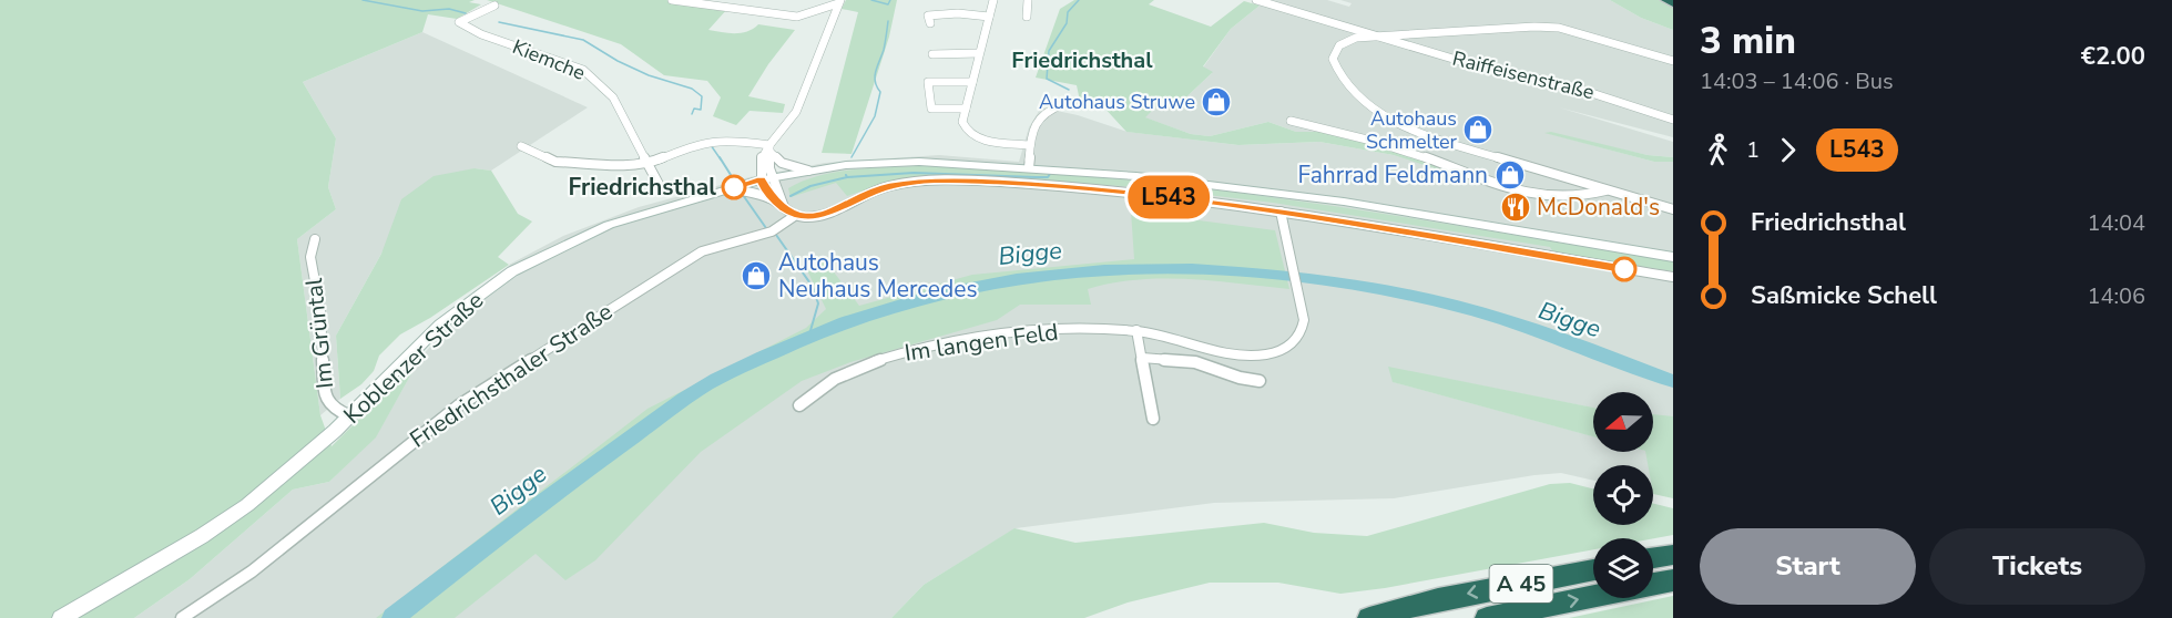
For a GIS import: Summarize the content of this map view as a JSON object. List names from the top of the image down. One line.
{"streets":{"highway":["A 45"],"main road":["Koblenzer Straße"],"street":["Kiemche","Raiffeisenstraße","Im Grüntal","Im langen Feld","Friedrichsthaler Straße"]},"crossings":[["Im Grüntal","Koblenzer Straße"]],"districts":["Friedrichsthal"],"water":["Bigge"],"places":{"shop":["Autohaus Struwe","Autohaus Schmelter","Fahrrad Feldmann","Autohaus Neuhaus Mercedes"],"other":["Friedrichsthal"],"restaurant":["McDonald's"]},"lines":["bus line L543"],"north":"left","page":{"on_map":"L543","heading":["3 min","14:03 – 14:06 · Bus","€2.00"],"legs":["1","L543"],"list":[{"name":"Friedrichsthal","value":"14:04"},{"name":"Saßmicke Schell","value":"14:06"}],"buttons":["Start","Tickets"]}}
